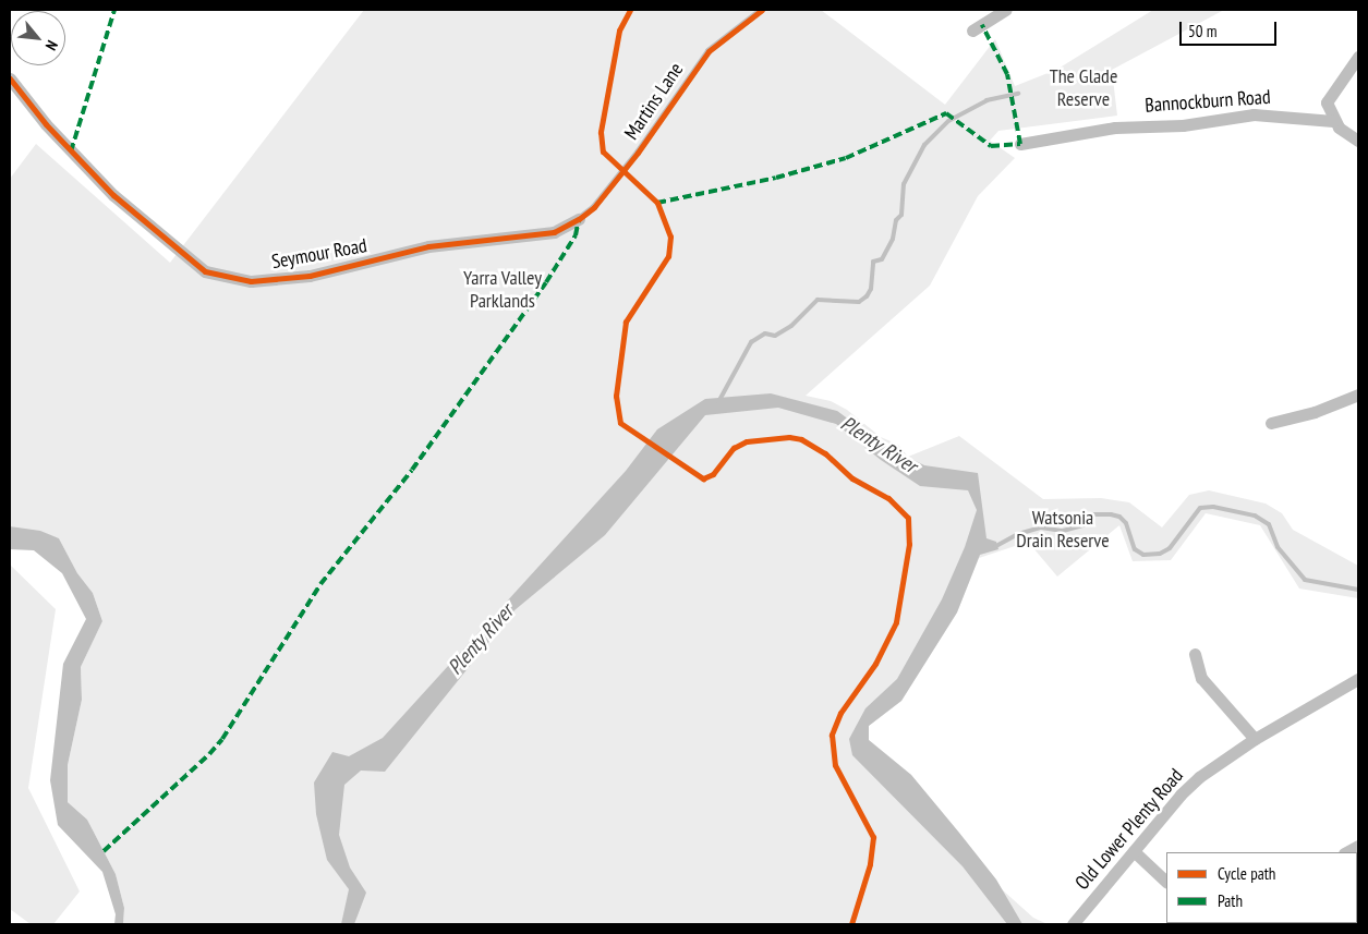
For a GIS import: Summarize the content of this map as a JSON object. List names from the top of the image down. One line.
{"streets":{"street":["Bannockburn Road","Seymour Road","Old Lower Plenty Road"],"lane":["Martins Lane"]},"crossings":[["Martins Lane","Seymour Road"]],"water":["Plenty River"],"parks":["The Glade Reserve","Yarra Valley Parklands","Watsonia Drain Reserve"],"legend":["Cycle path","Path"],"scale_bar":"50 m","north":"bottom right"}
